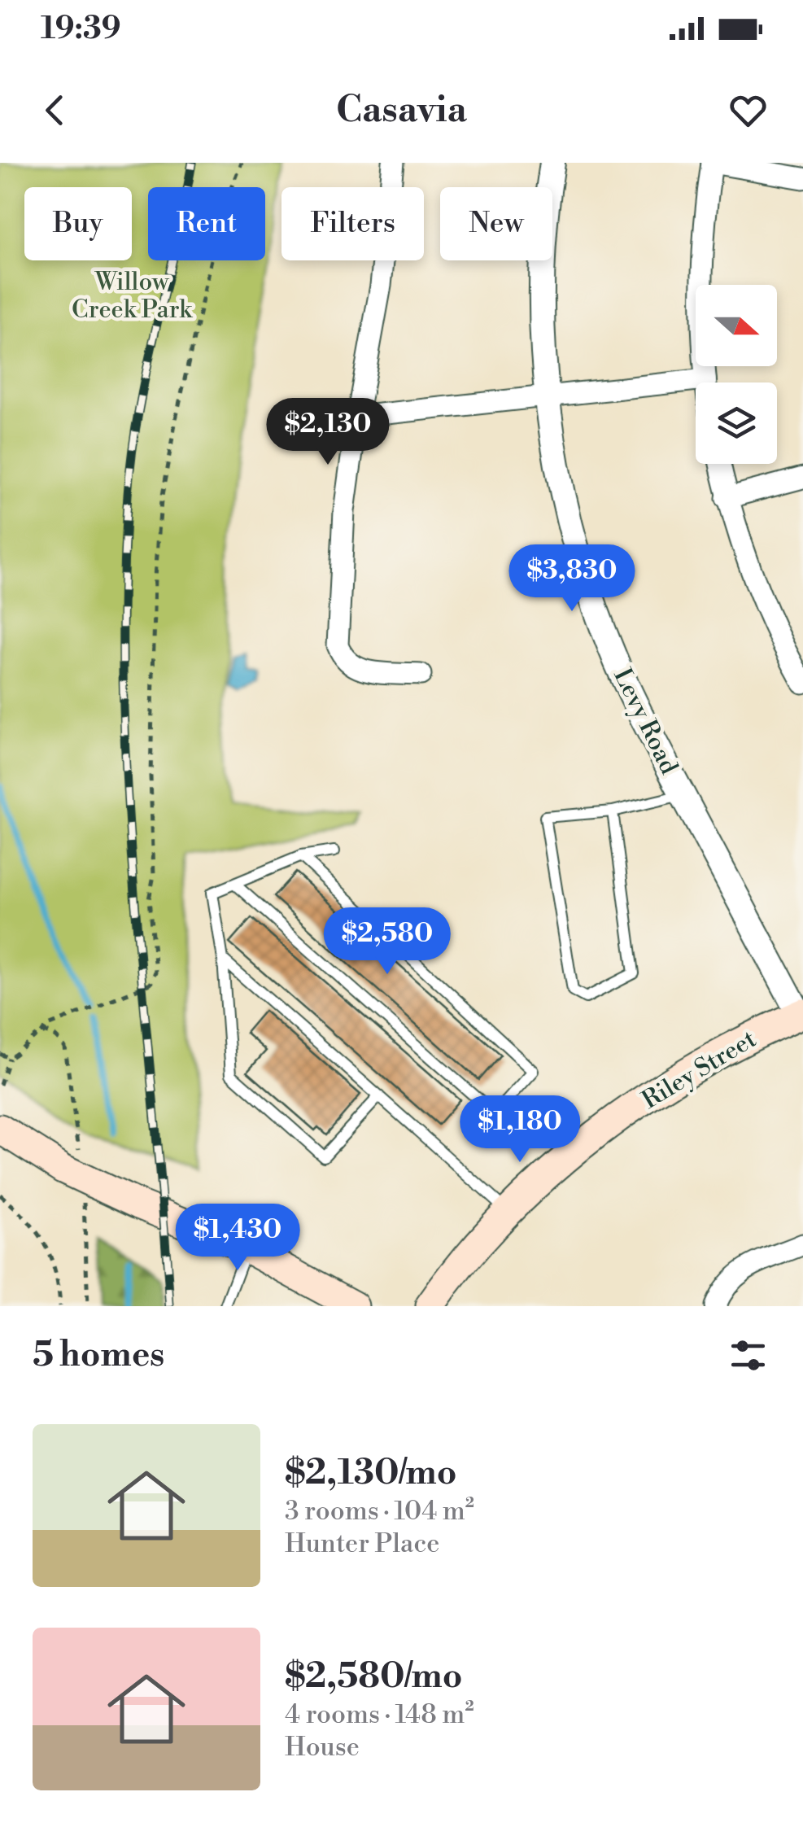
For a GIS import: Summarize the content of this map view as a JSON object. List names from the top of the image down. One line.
{"streets":{"main road":["Riley Street"],"street":["Levy Road"]},"crossings":[["Levy Road","Riley Street"]],"parks":["Willow Creek Park"],"north":"right","page":{"status":"19:39","header":"Casavia","chip":["Buy","Rent","Filters","New"],"price":["$2,130","$3,830","$2,580","$1,180","$1,430"],"heading":"5 homes","list":[{"name":"$2,130/mo","note":"3 rooms · 104 m² · Hunter Place"},{"name":"$2,580/mo","note":"4 rooms · 148 m² · House"}]}}
